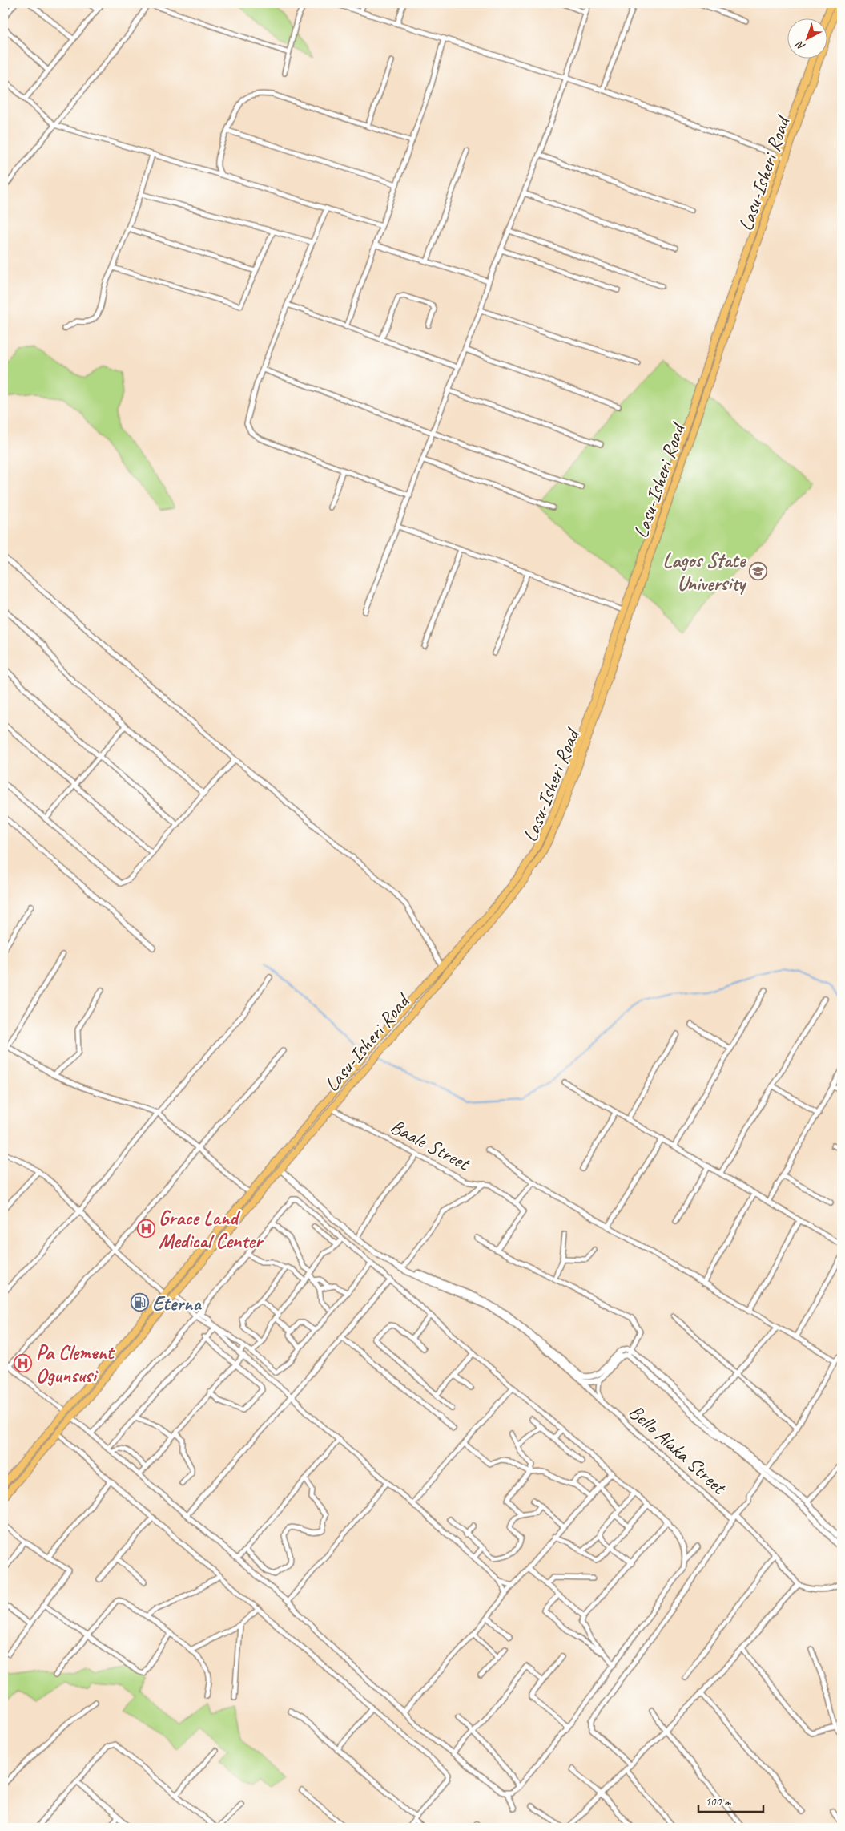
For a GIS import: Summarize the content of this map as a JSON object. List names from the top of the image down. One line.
{"streets":{"main road":["Lasu-Isheri Road"],"street":["Baale Street","Bello Alaka Street"]},"crossings":[["Lasu-Isheri Road","Baale Street"]],"places":{"school or university":["Lagos State University"],"hospital":["Grace Land Medical Center","Pa Clement Ogunsusi"],"fuel station":["Eterna"]},"scale_bar":"100 m","north":"bottom left"}
